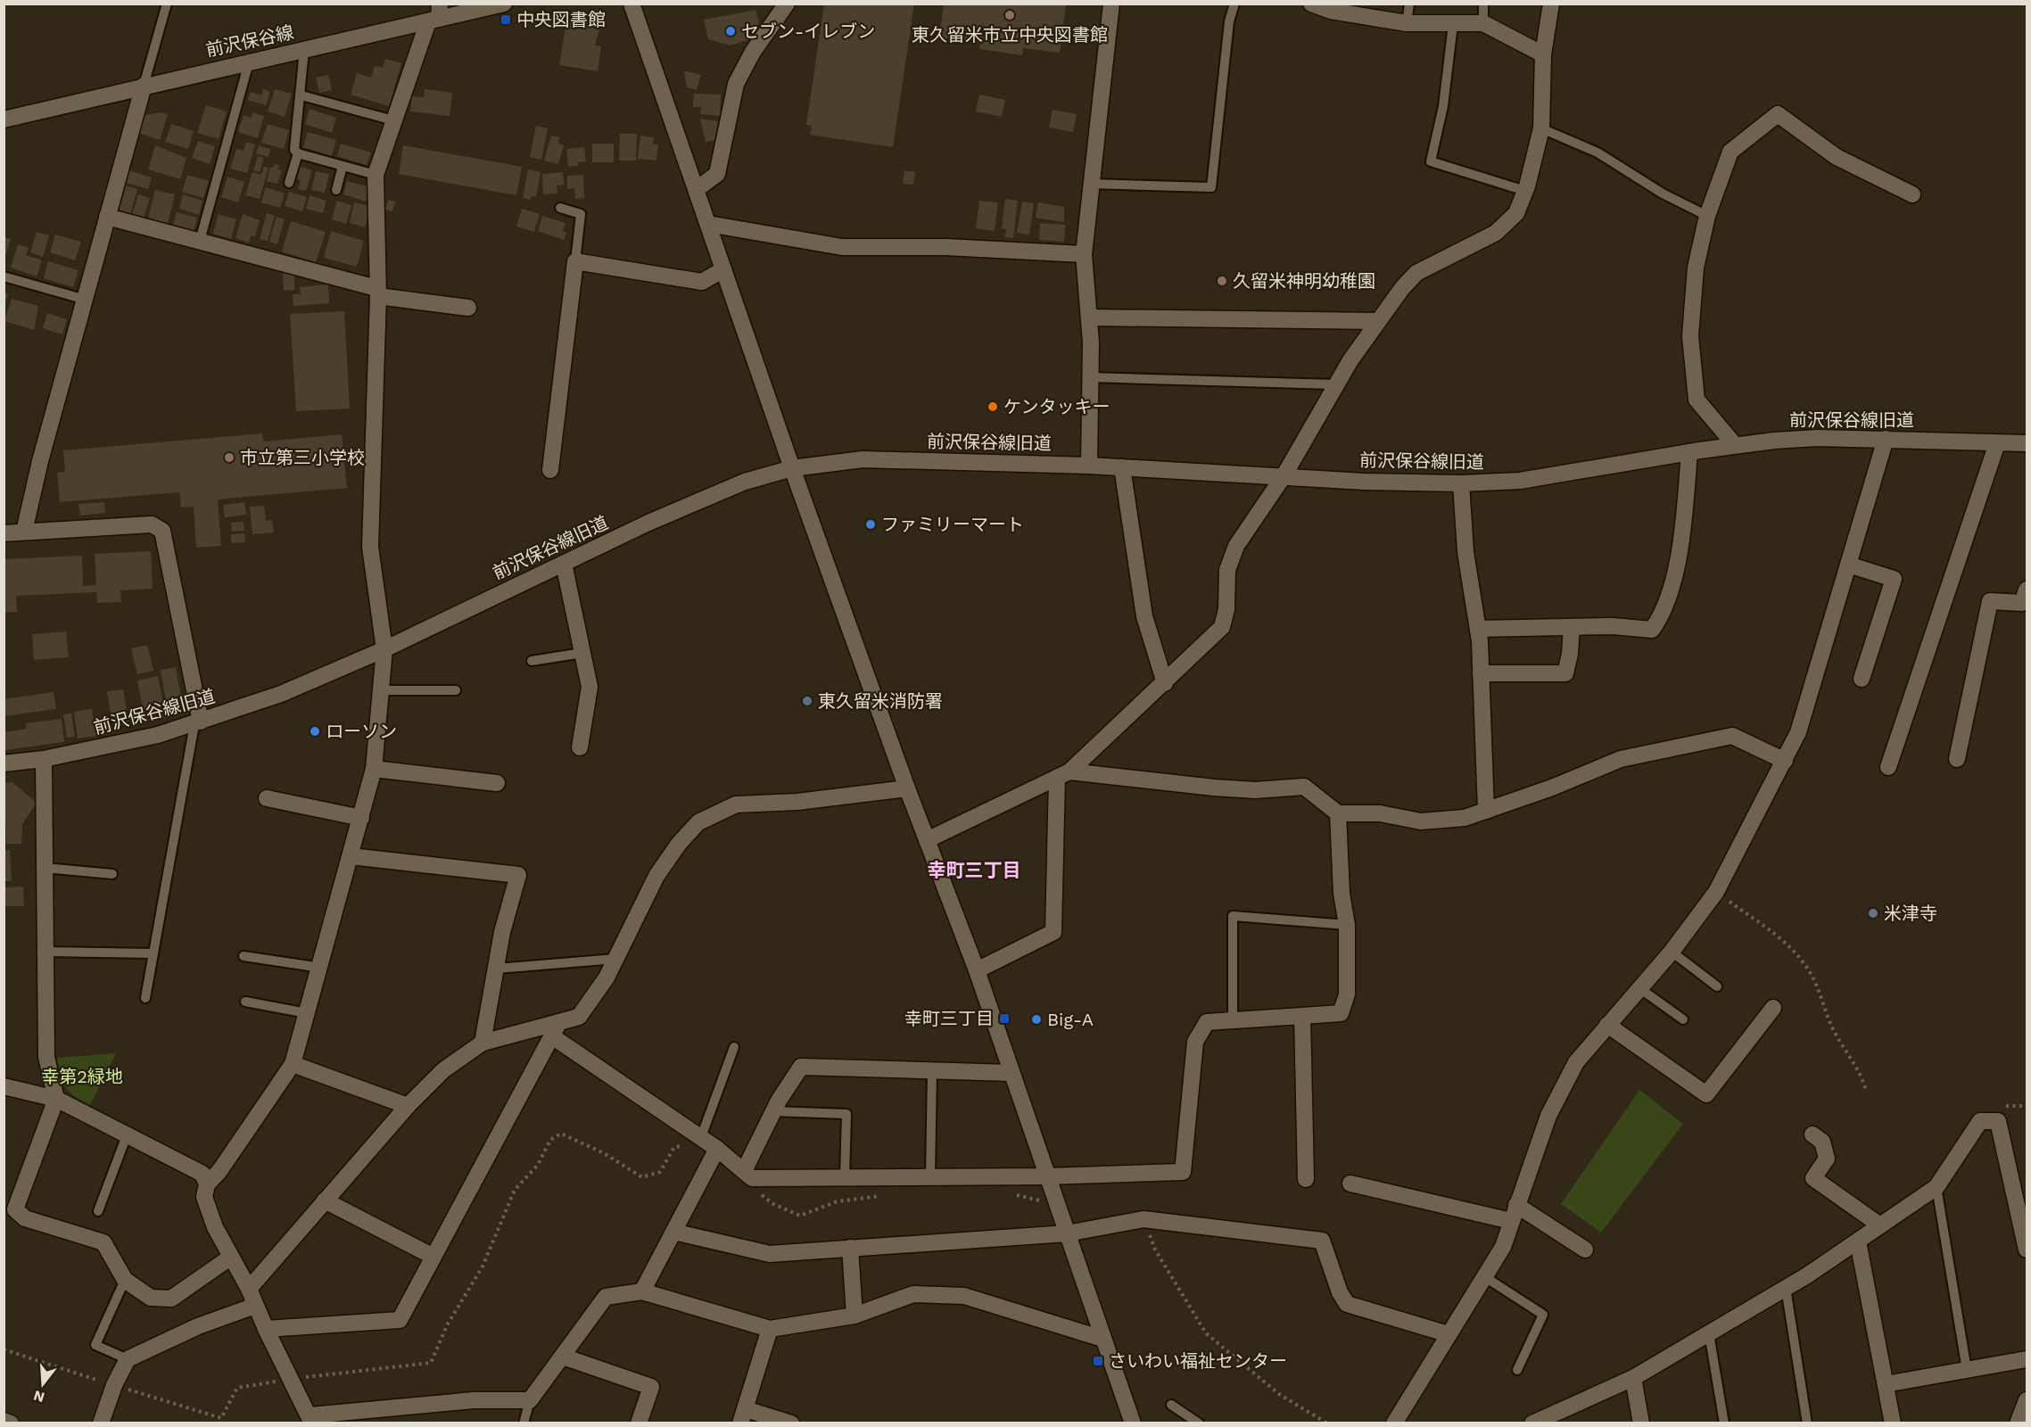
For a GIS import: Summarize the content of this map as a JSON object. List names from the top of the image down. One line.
{"streets":{"street":["前沢保谷線","前沢保谷線旧道"]},"districts":["幸町三丁目"],"parks":["幸第2緑地"],"places":{"other":["東久留米市立中央図書館","セブン-イレブン","久留米神明幼稚園","ケンタッキー","市立第三小学校","ファミリーマート","東久留米消防署","ローソン","米津寺","Big-A"],"transit":["中央図書館","幸町三丁目","さいわい福祉センター"]},"north":"bottom"}
